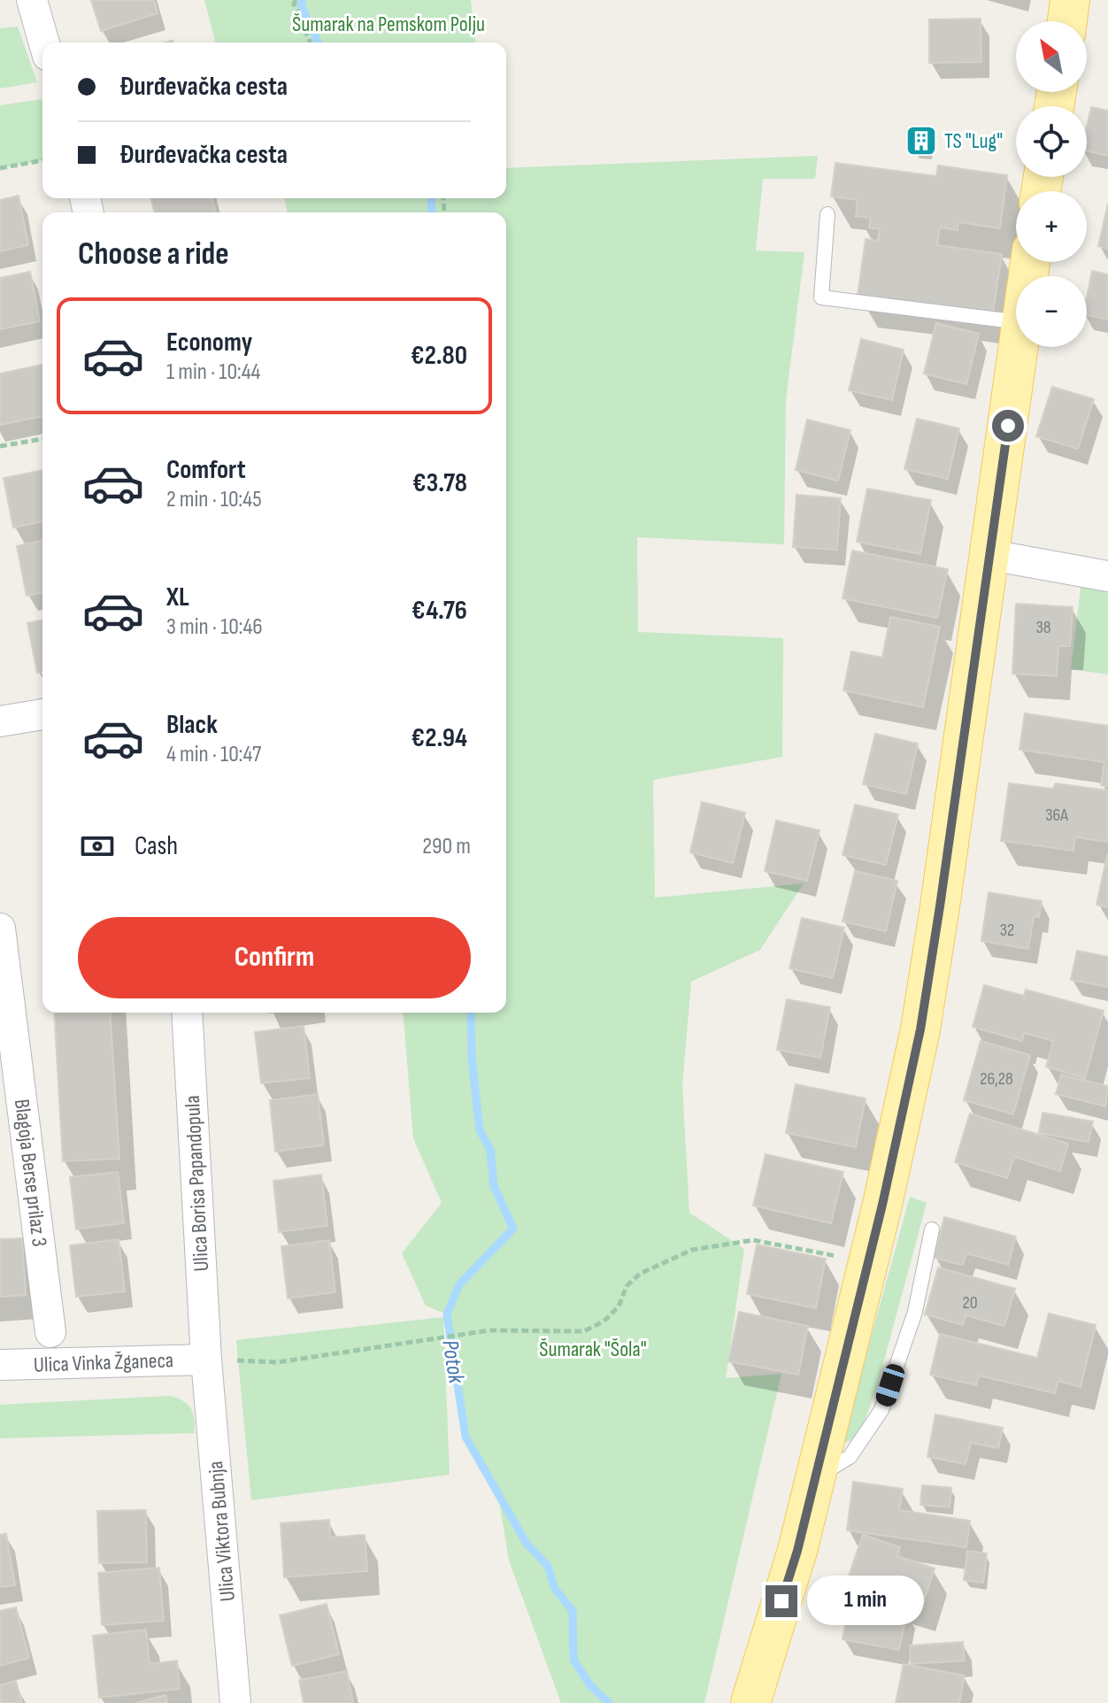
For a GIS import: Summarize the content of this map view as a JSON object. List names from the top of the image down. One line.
{"streets":{"street":["Blagoja Berse prilaz 3","Ulica Borisa Papandopula","Ulica Vinka Žganeca","Ulica Viktora Bubnja"]},"crossings":[["Ulica Borisa Papandopula","Ulica Vinka Žganeca"],["Ulica Borisa Papandopula","Ulica Viktora Bubnja"],["Ulica Vinka Žganeca","Ulica Viktora Bubnja"]],"water":["Potok"],"parks":["Šumarak na Pemskom Polju","Šumarak \"Šola\""],"places":{"building":["TS \"Lug\""]},"house_numbers":["38","36A","32","26,28","20"],"north":"top left","page":{"map_buttons":["+","−"],"banner":["Đurđevačka cesta","Đurđevačka cesta"],"heading":"Choose a ride","list":[{"name":"Economy","note":"1 min · 10:44","value":"€2.80"},{"name":"Comfort","note":"2 min · 10:45","value":"€3.78"},{"name":"XL","note":"3 min · 10:46","value":"€4.76"},{"name":"Black","note":"4 min · 10:47","value":"€2.94"}],"pay":["Cash","290 m"],"buttons":"Confirm","bubble":"1 min"}}
